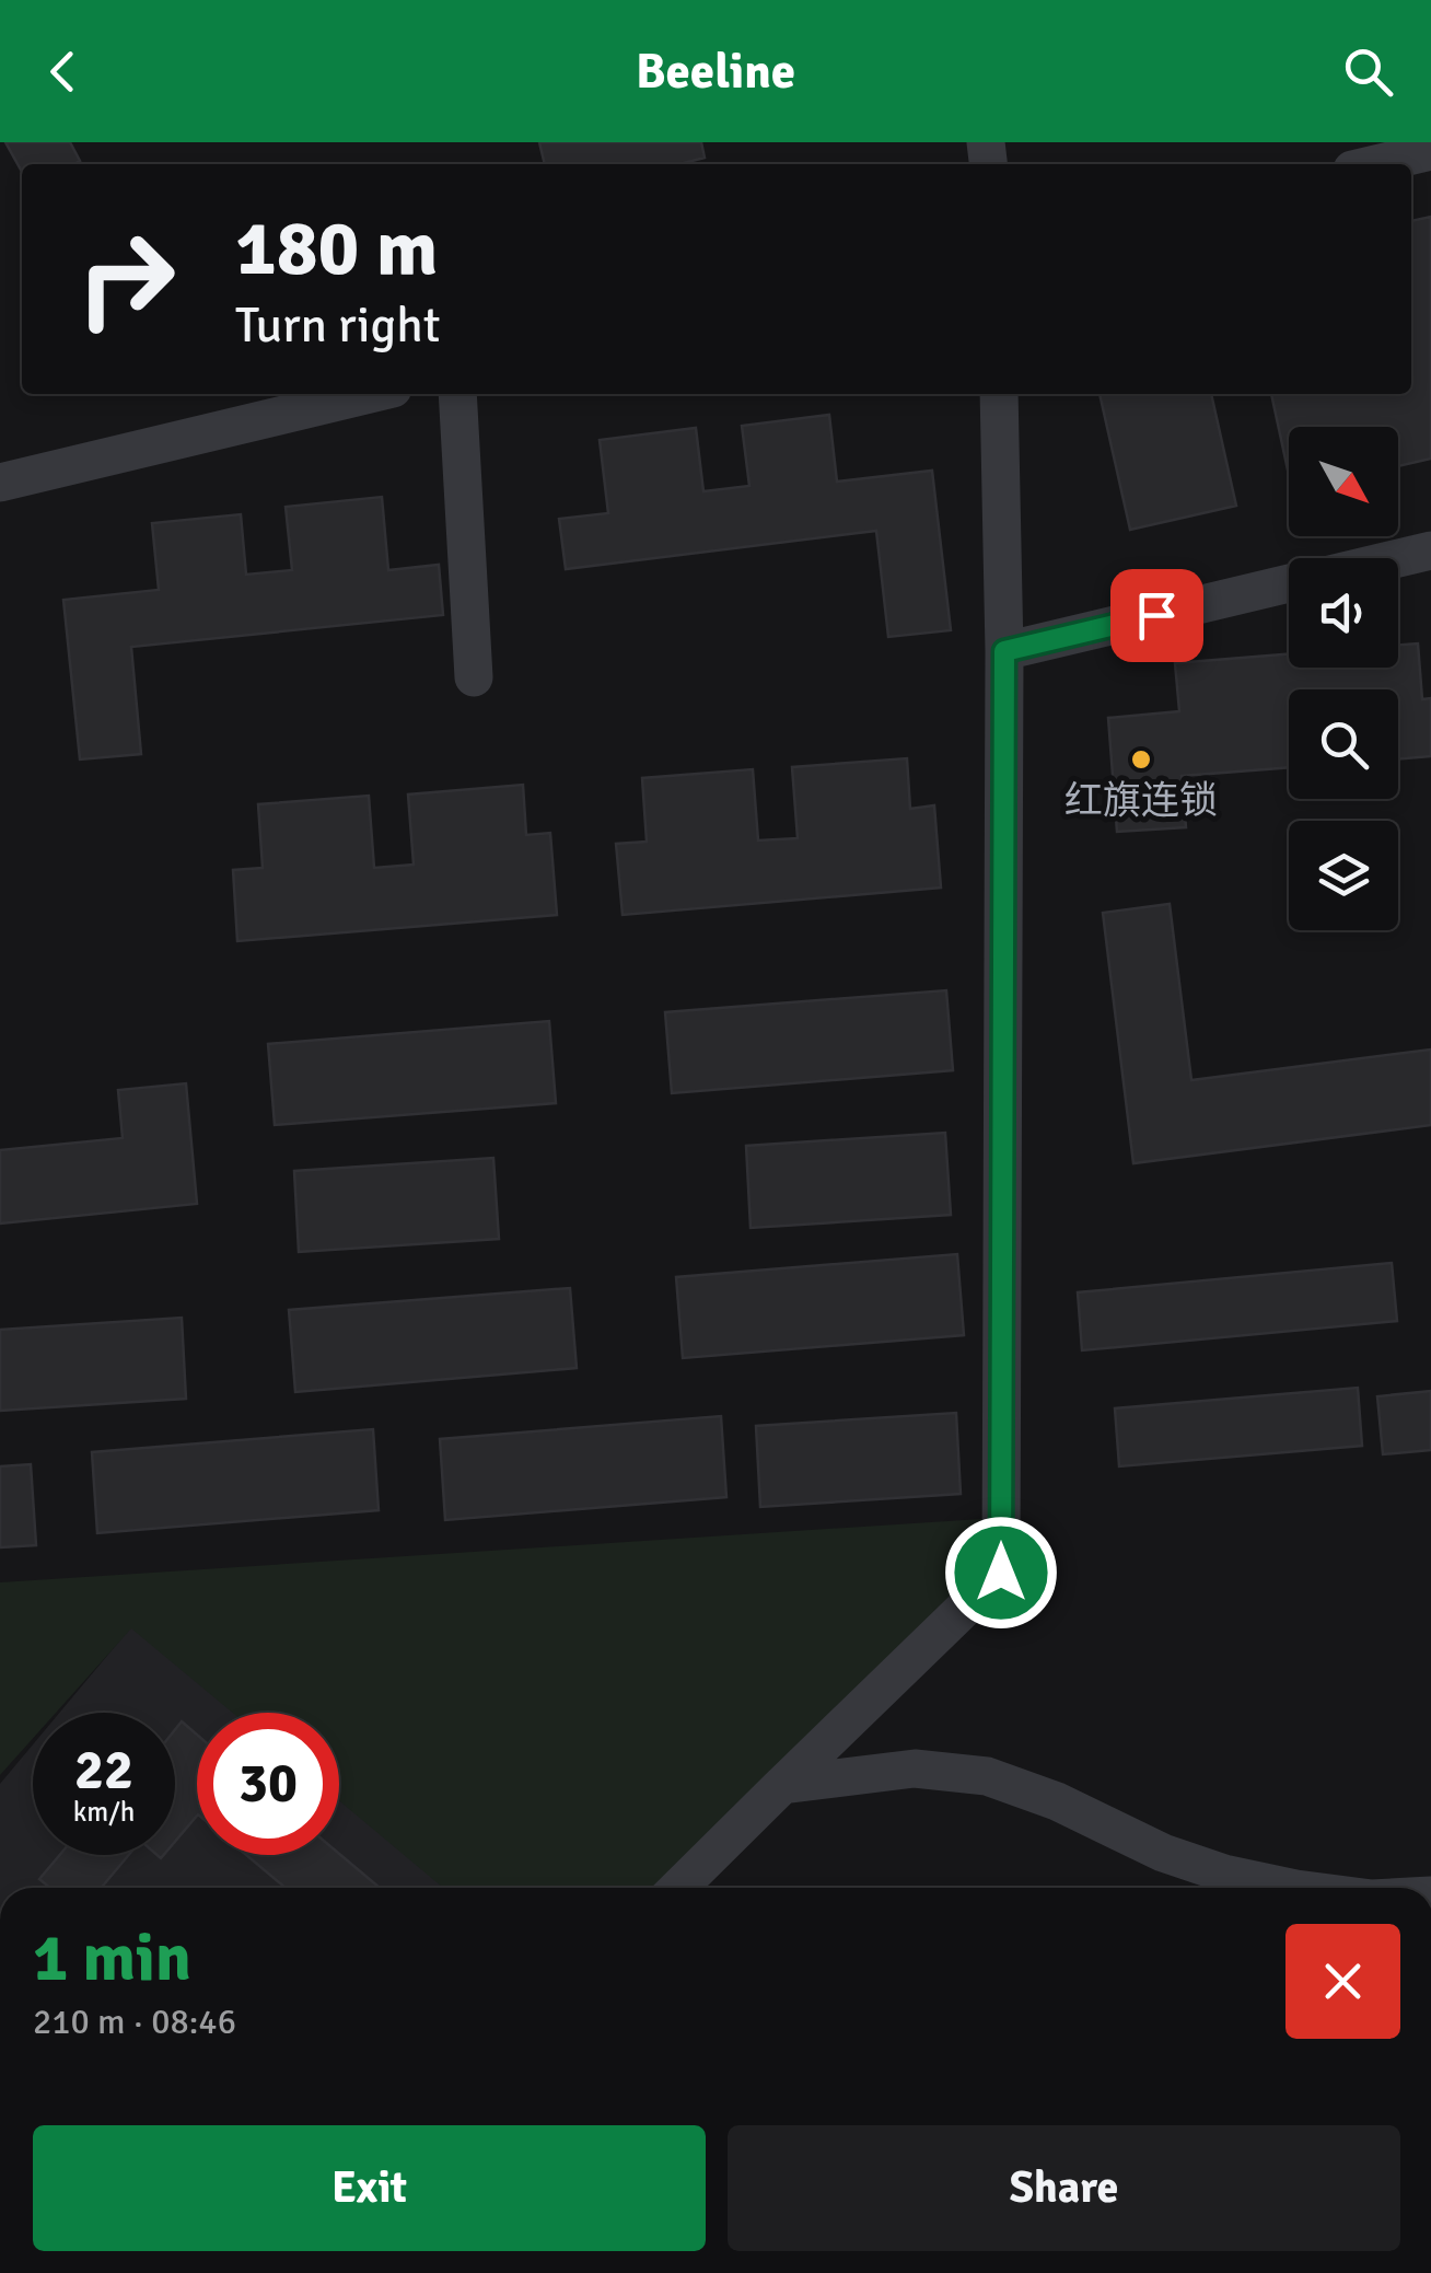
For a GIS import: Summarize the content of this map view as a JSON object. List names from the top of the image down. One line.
{"places":["红旗连锁"],"north":"bottom right","page":{"header":"Beeline","turn":["180 m","Turn right"],"speed":"22 km/h","limit":"30","heading":["1 min","210 m · 08:46"],"buttons":["Exit","Share"]}}
